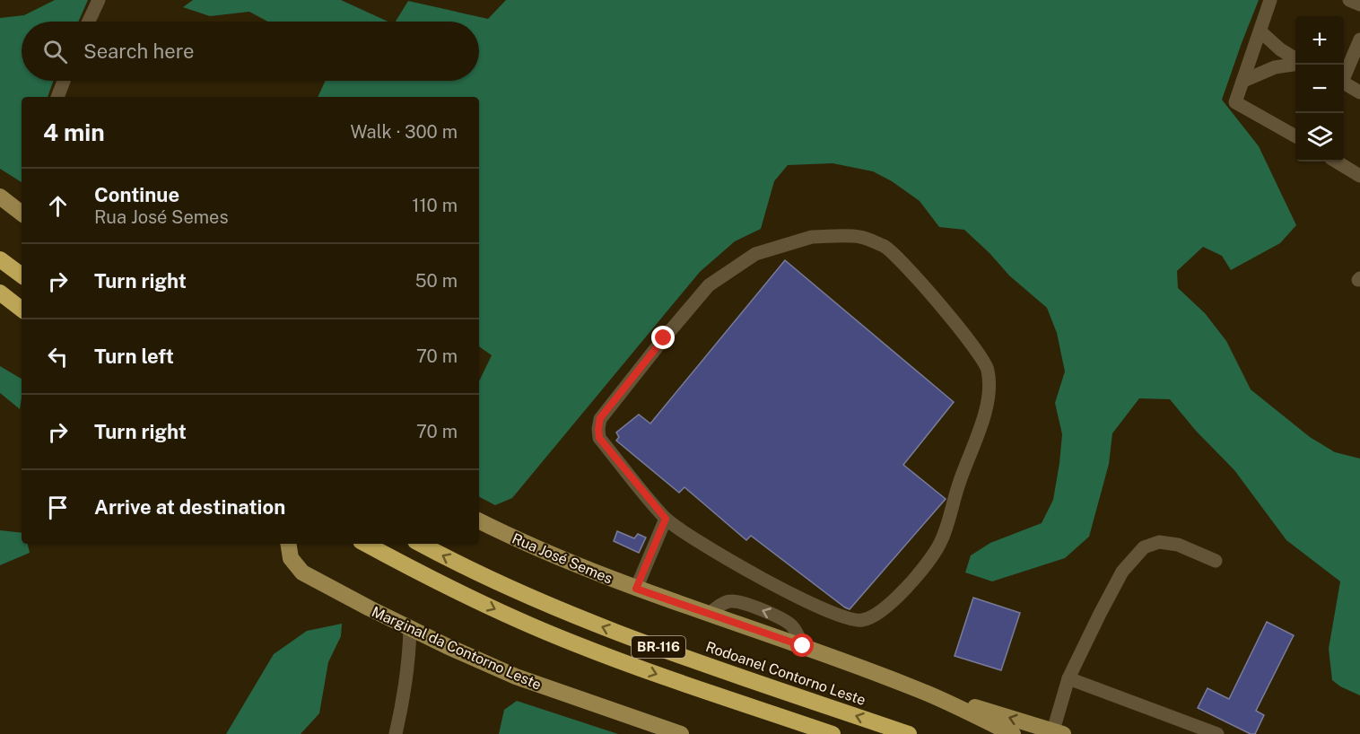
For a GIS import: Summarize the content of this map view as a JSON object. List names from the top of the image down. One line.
{"streets":{"highway":["BR-116","Rodoanel Contorno Leste"],"main road":["Rua José Semes","Marginal da Contorno Leste"]},"page":{"map_buttons":["+","−"],"search":"Search here","heading":["4 min","Walk · 300 m"],"list":[["Continue","Rua José Semes","110 m"],["Turn right","50 m"],["Turn left","70 m"],["Turn right","70 m"],"Arrive at destination"]}}
